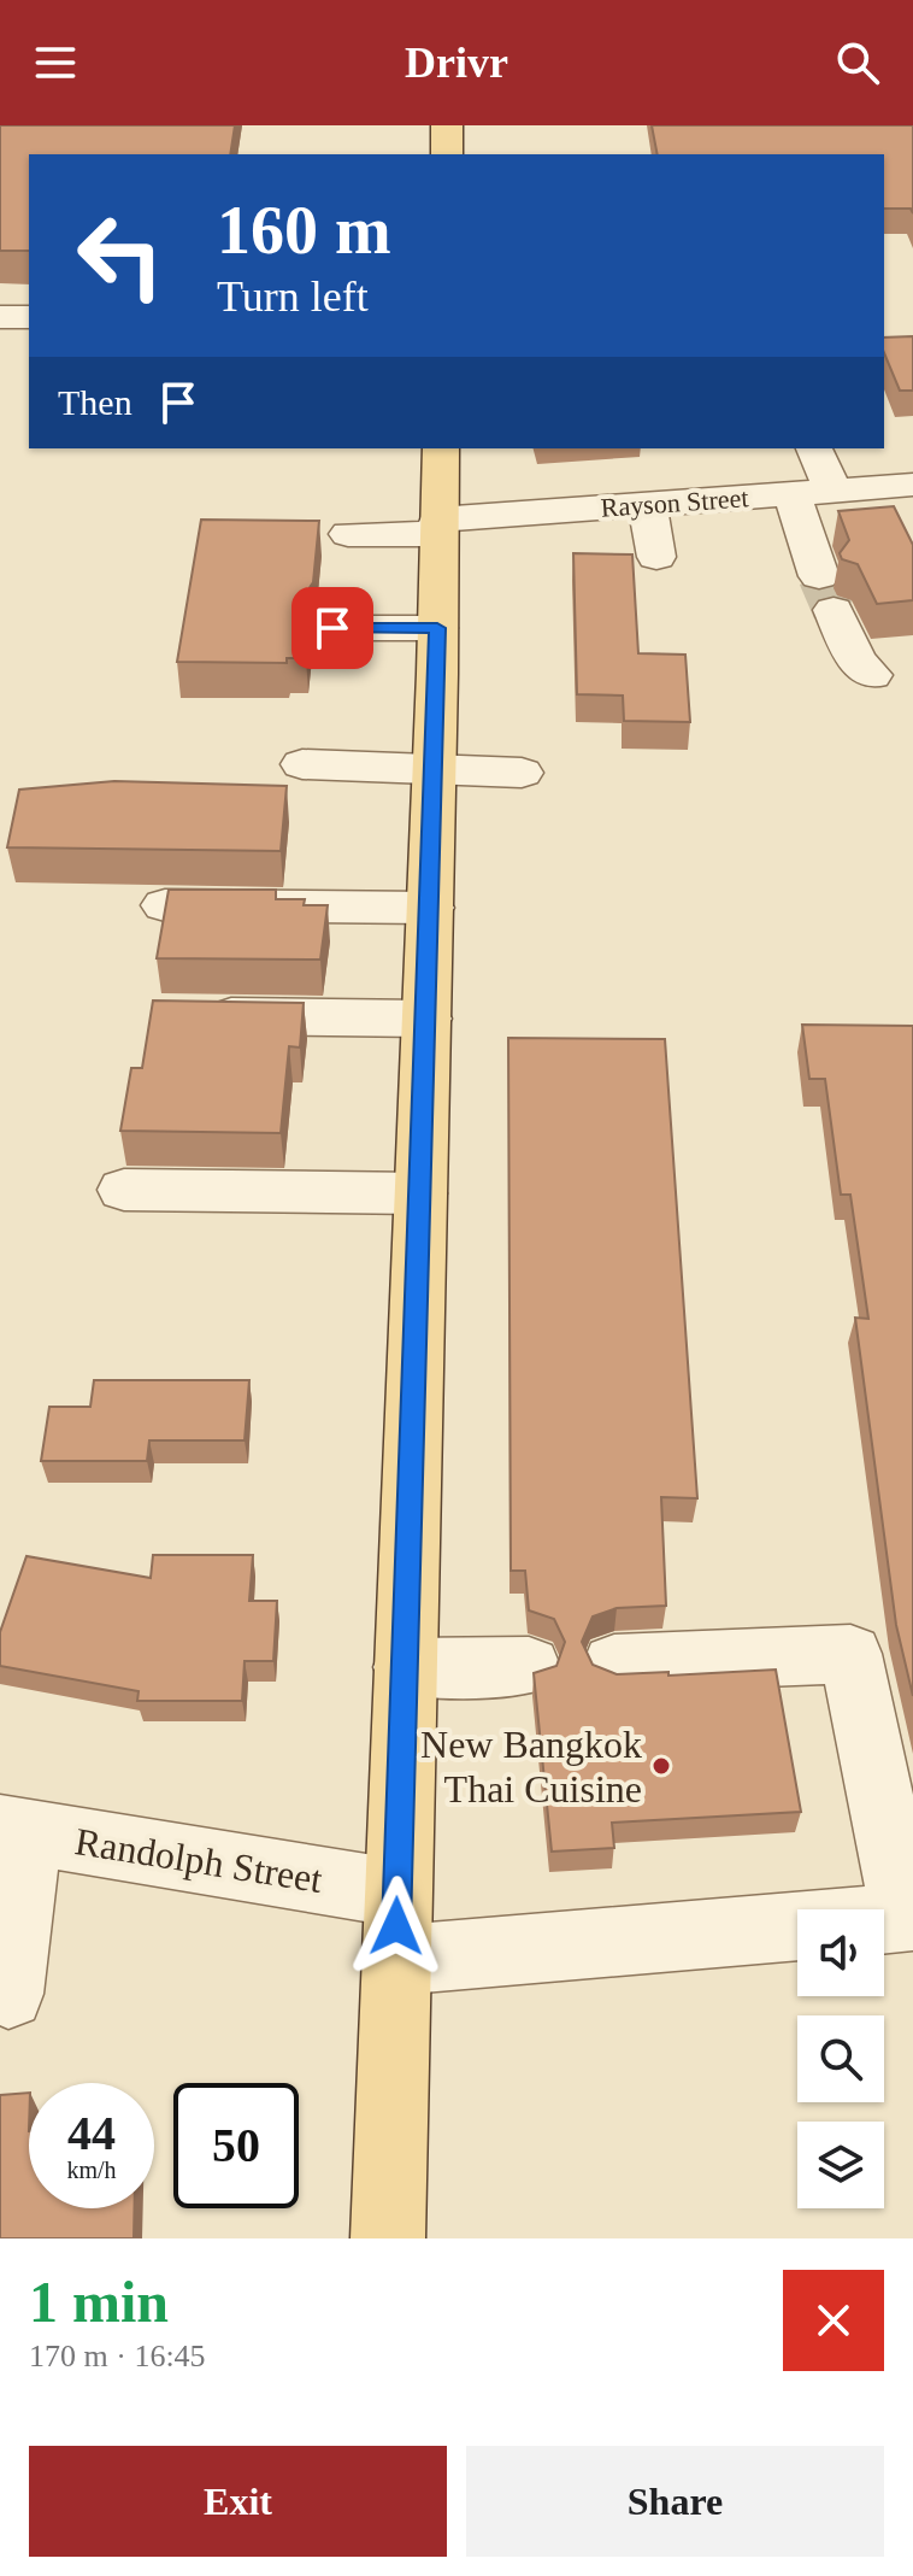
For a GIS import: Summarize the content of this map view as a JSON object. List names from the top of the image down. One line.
{"streets":{"street":["Rayson Street","Randolph Street"]},"places":["New Bangkok Thai Cuisine"],"page":{"header":"Drivr","turn":["160 m","Turn left"],"then":"Then","speed":"44 km/h","limit":"50","heading":["1 min","170 m · 16:45"],"buttons":["Exit","Share"]}}
